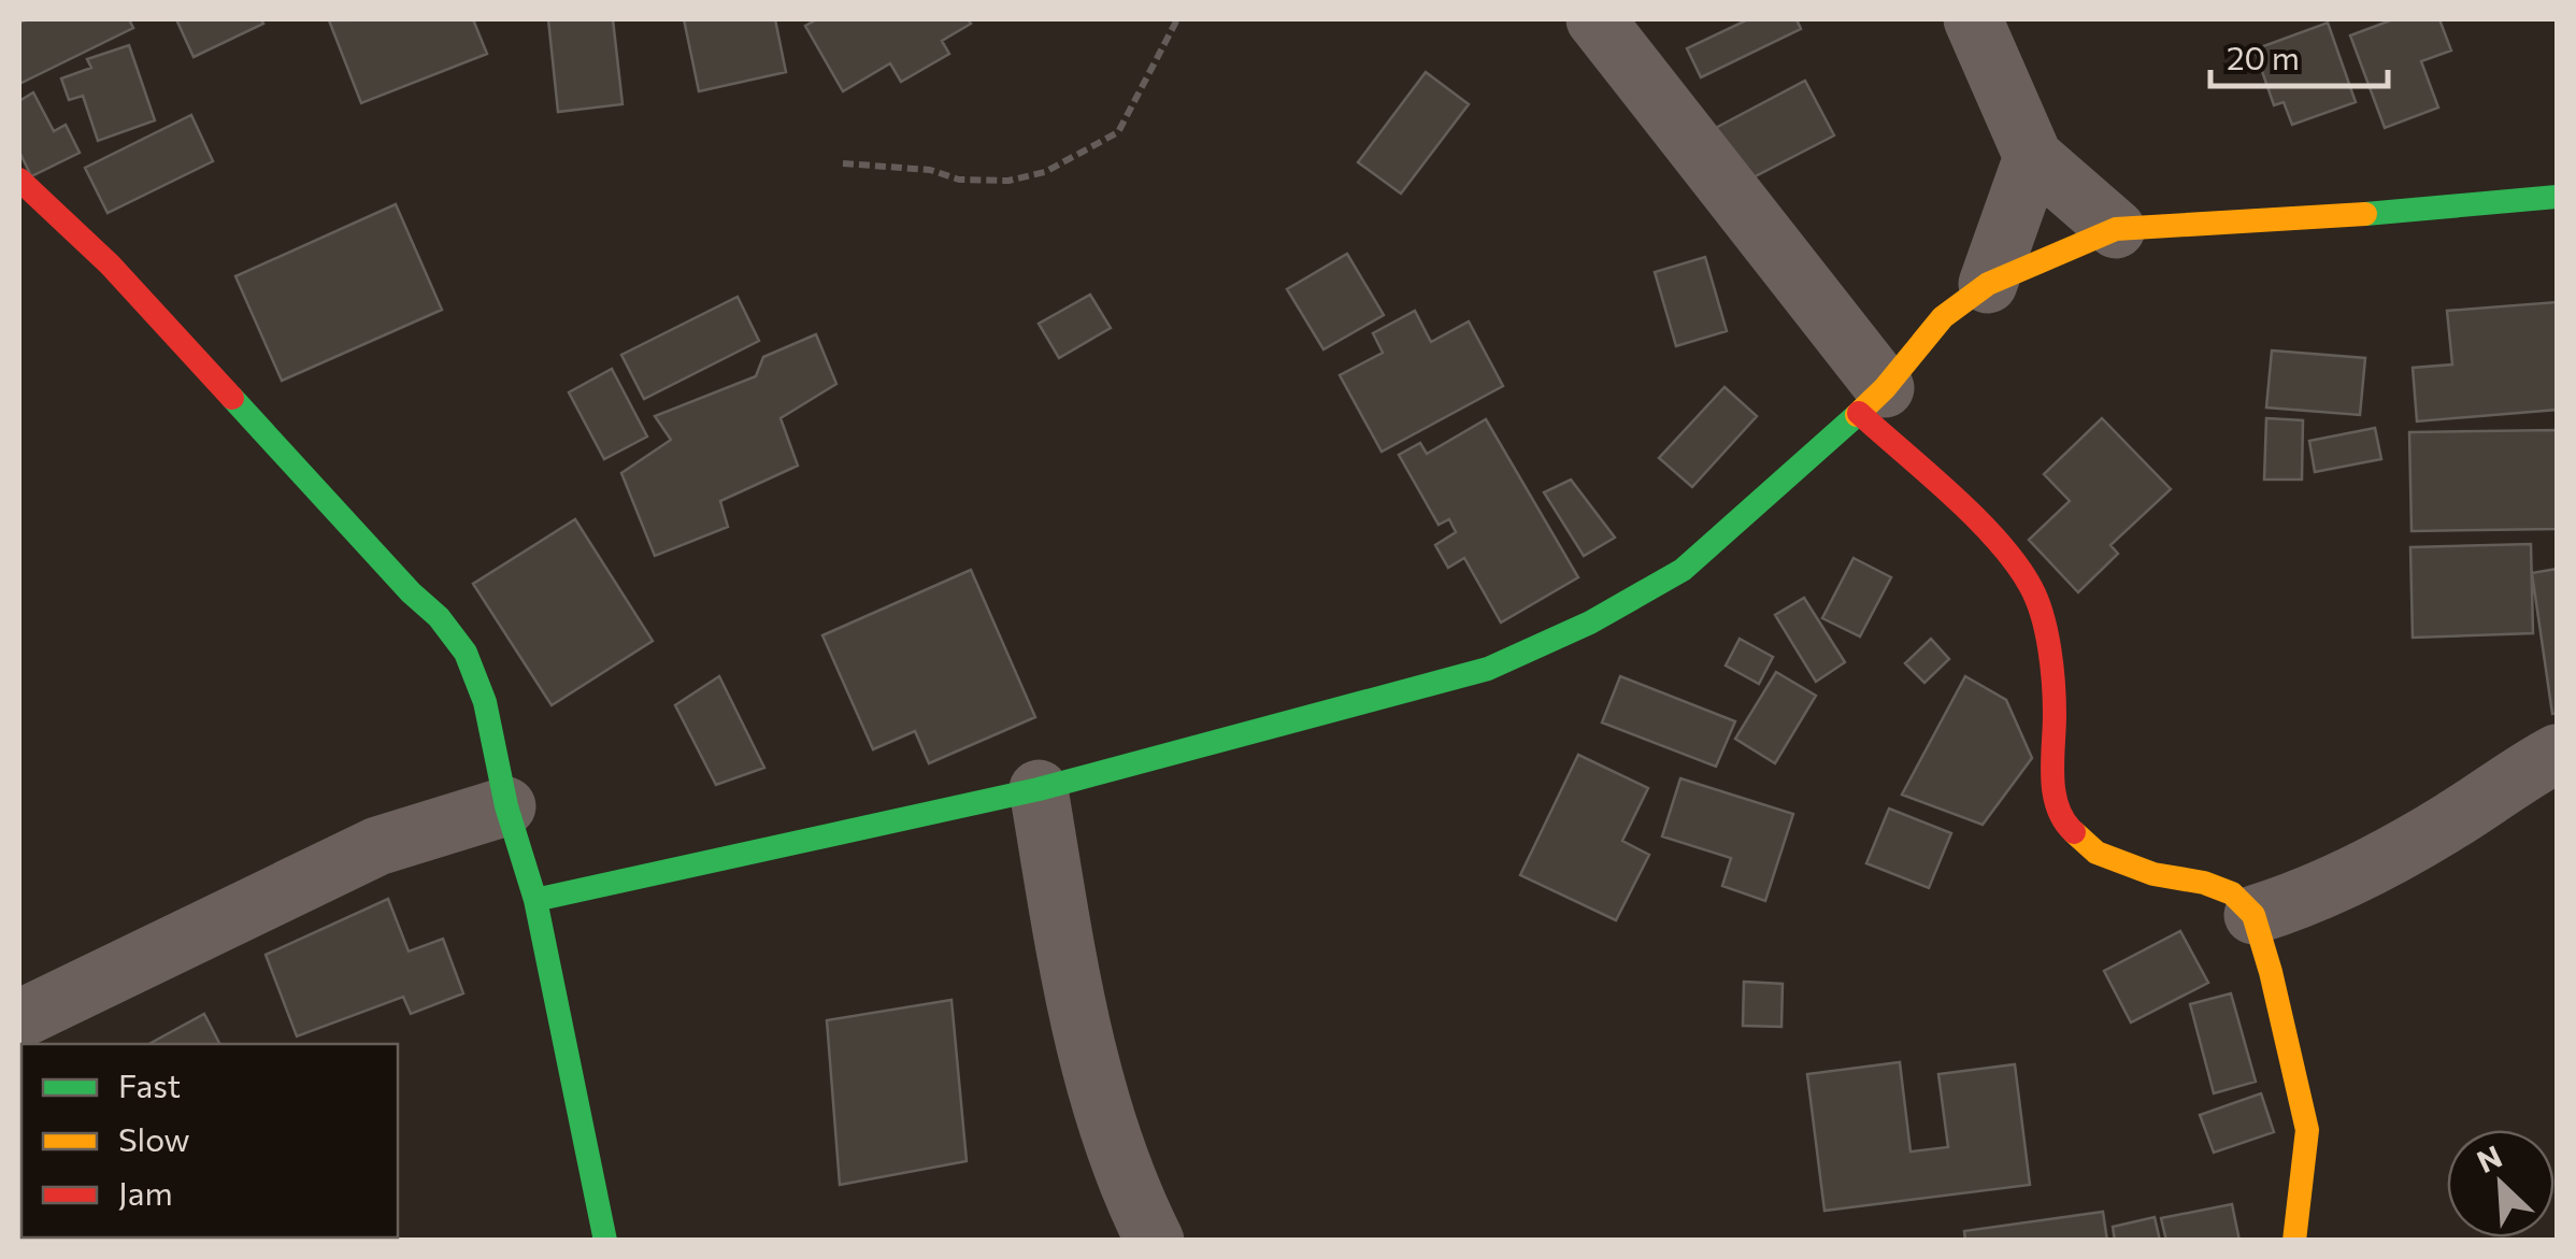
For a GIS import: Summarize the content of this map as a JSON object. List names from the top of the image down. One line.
{"legend":["Fast","Slow","Jam"],"scale_bar":"20 m","north":"top left"}
